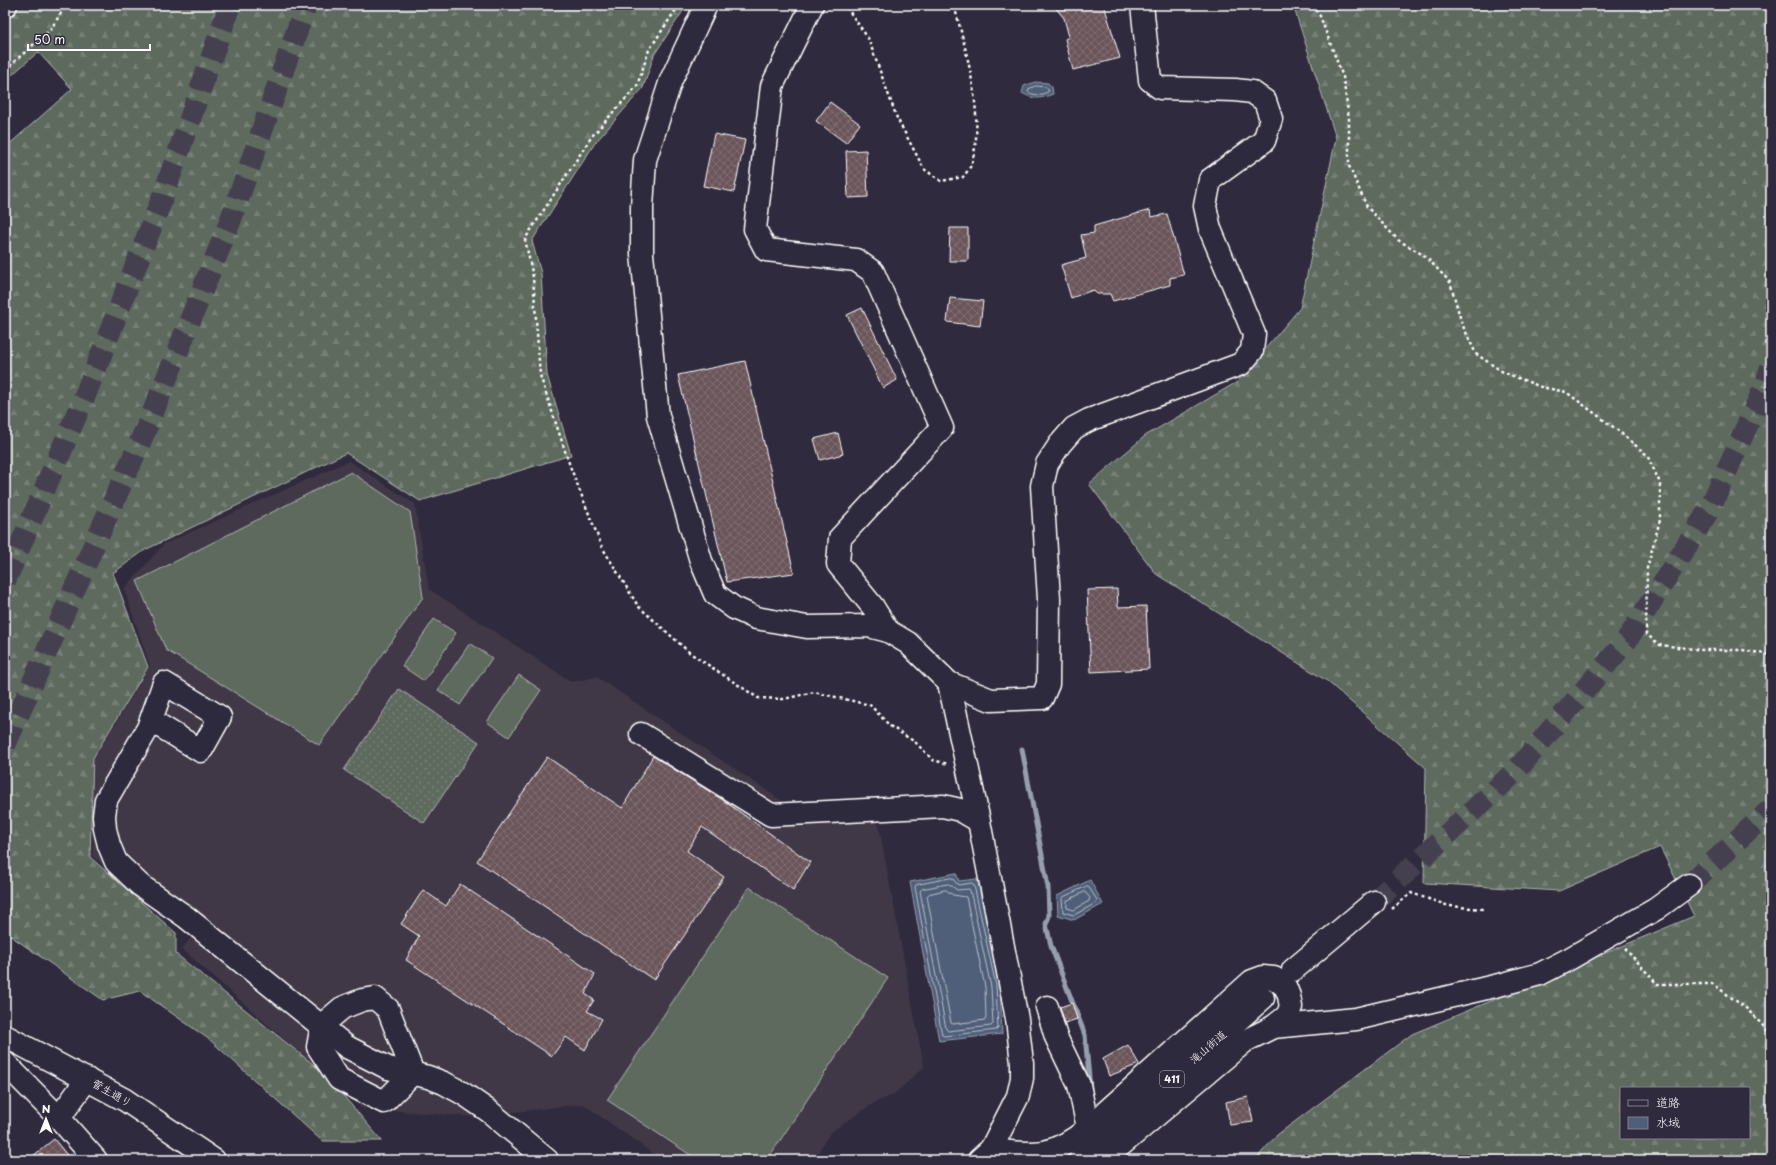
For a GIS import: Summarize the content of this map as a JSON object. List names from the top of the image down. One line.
{"streets":{"main road":["滝山街道","411","菅生通り"]},"legend":["道路","水域"],"scale_bar":"50 m","north":"top"}
